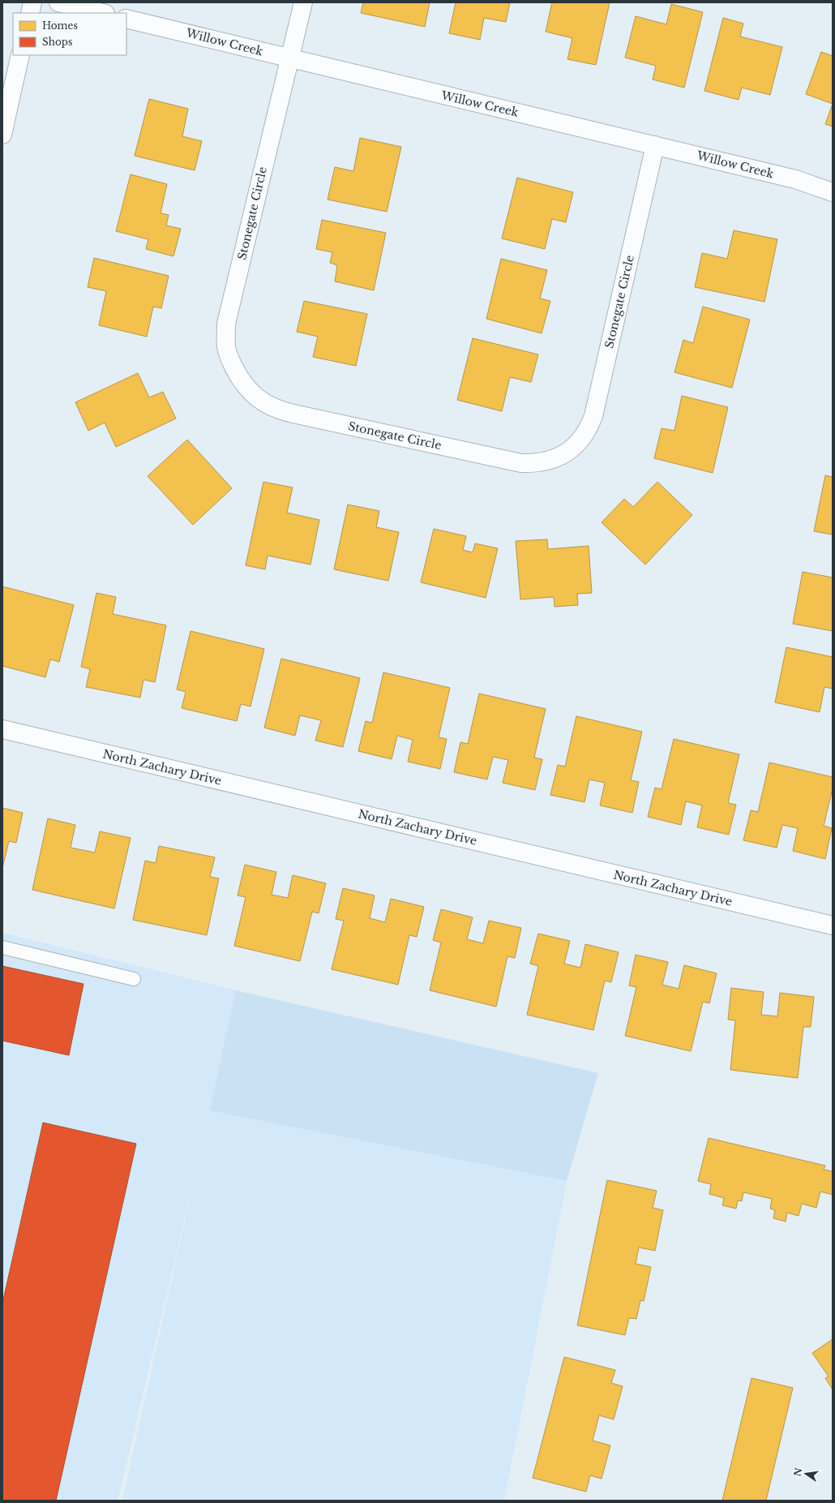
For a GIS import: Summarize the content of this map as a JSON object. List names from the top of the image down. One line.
{"streets":{"street":["Willow Creek","Stonegate Circle","North Zachary Drive"]},"crossings":[["Willow Creek","Stonegate Circle"]],"legend":["Homes","Shops"],"north":"left"}
